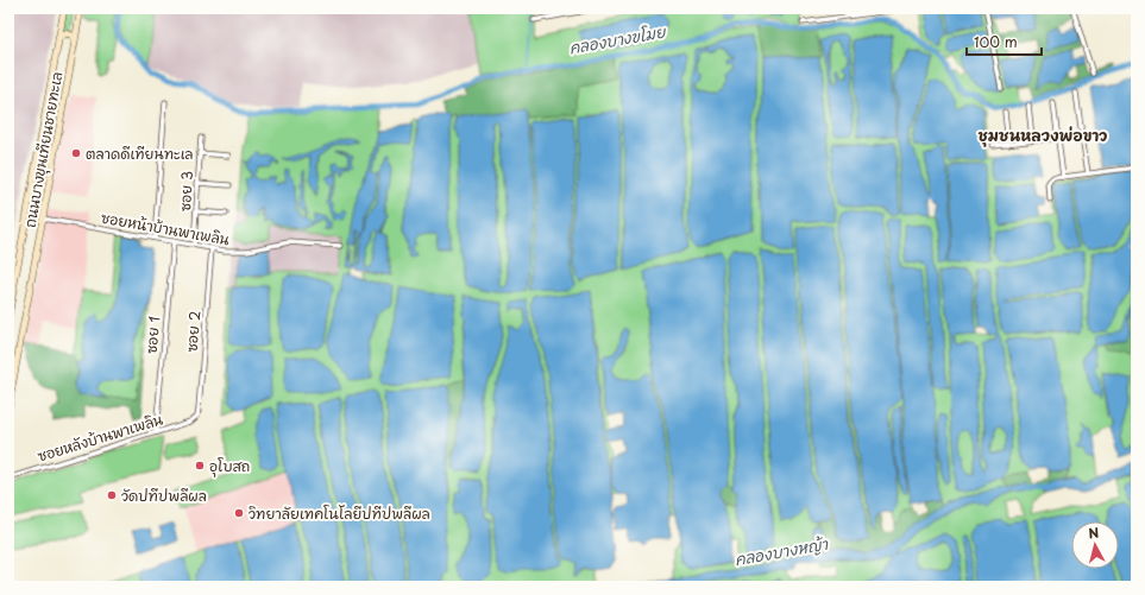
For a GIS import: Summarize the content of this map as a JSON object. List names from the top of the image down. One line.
{"streets":{"main road":["ถนนบางขุนเทียนชายทะเล"],"street":["ซอย 3","ซอยหน้าบ้านพาเพลิน","ซอย 2","ซอย 1","ซอยหลังบ้านพาเพลิน"]},"crossings":[["ถนนบางขุนเทียนชายทะเล","ซอยหน้าบ้านพาเพลิน"],["ซอย 3","ซอยหน้าบ้านพาเพลิน"],["ซอยหน้าบ้านพาเพลิน","ซอย 2"],["ซอยหน้าบ้านพาเพลิน","ซอย 1"],["ซอย 2","ซอยหลังบ้านพาเพลิน"],["ซอย 1","ซอยหลังบ้านพาเพลิน"]],"districts":["ชุมชนหลวงพ่อขาว"],"water":["คลองบางขโมย","คลองบางหญ้า"],"places":["ตลาดดีเทียนทะเล","อุโบสถ","วัดปทีปพลีผล","วิทยาลัยเทคโนโลยีปทีปพลีผล"],"scale_bar":"100 m","north":"top"}
